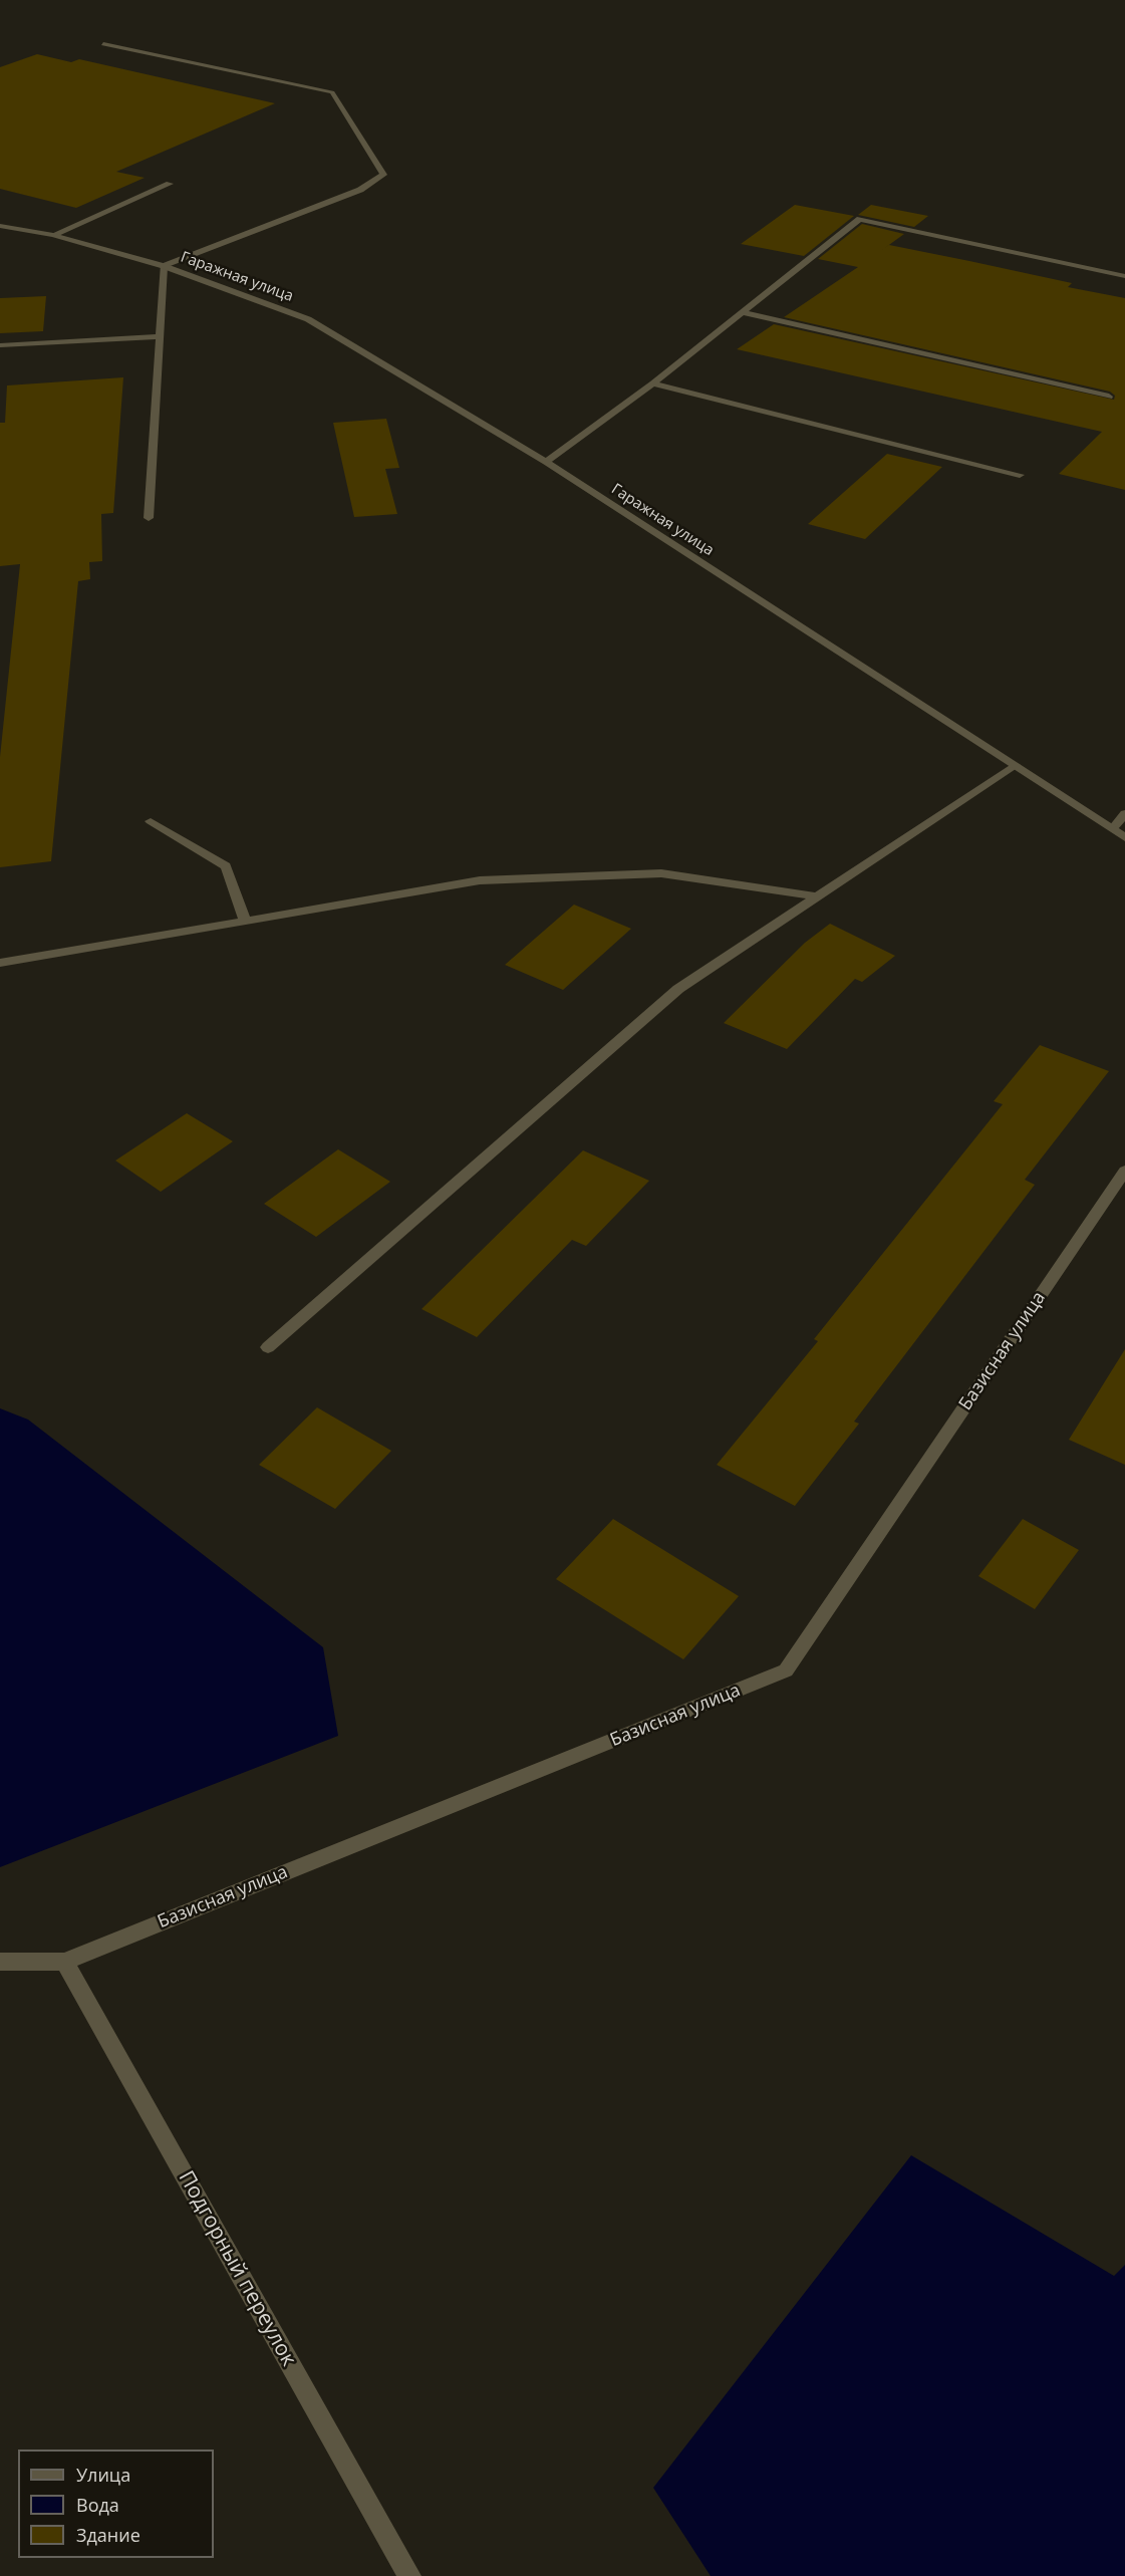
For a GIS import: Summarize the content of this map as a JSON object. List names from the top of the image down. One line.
{"streets":{"street":["Гаражная улица","Базисная улица","Подгорный переулок"]},"crossings":[["Базисная улица","Подгорный переулок"]],"legend":["Улица","Вода","Здание"]}
